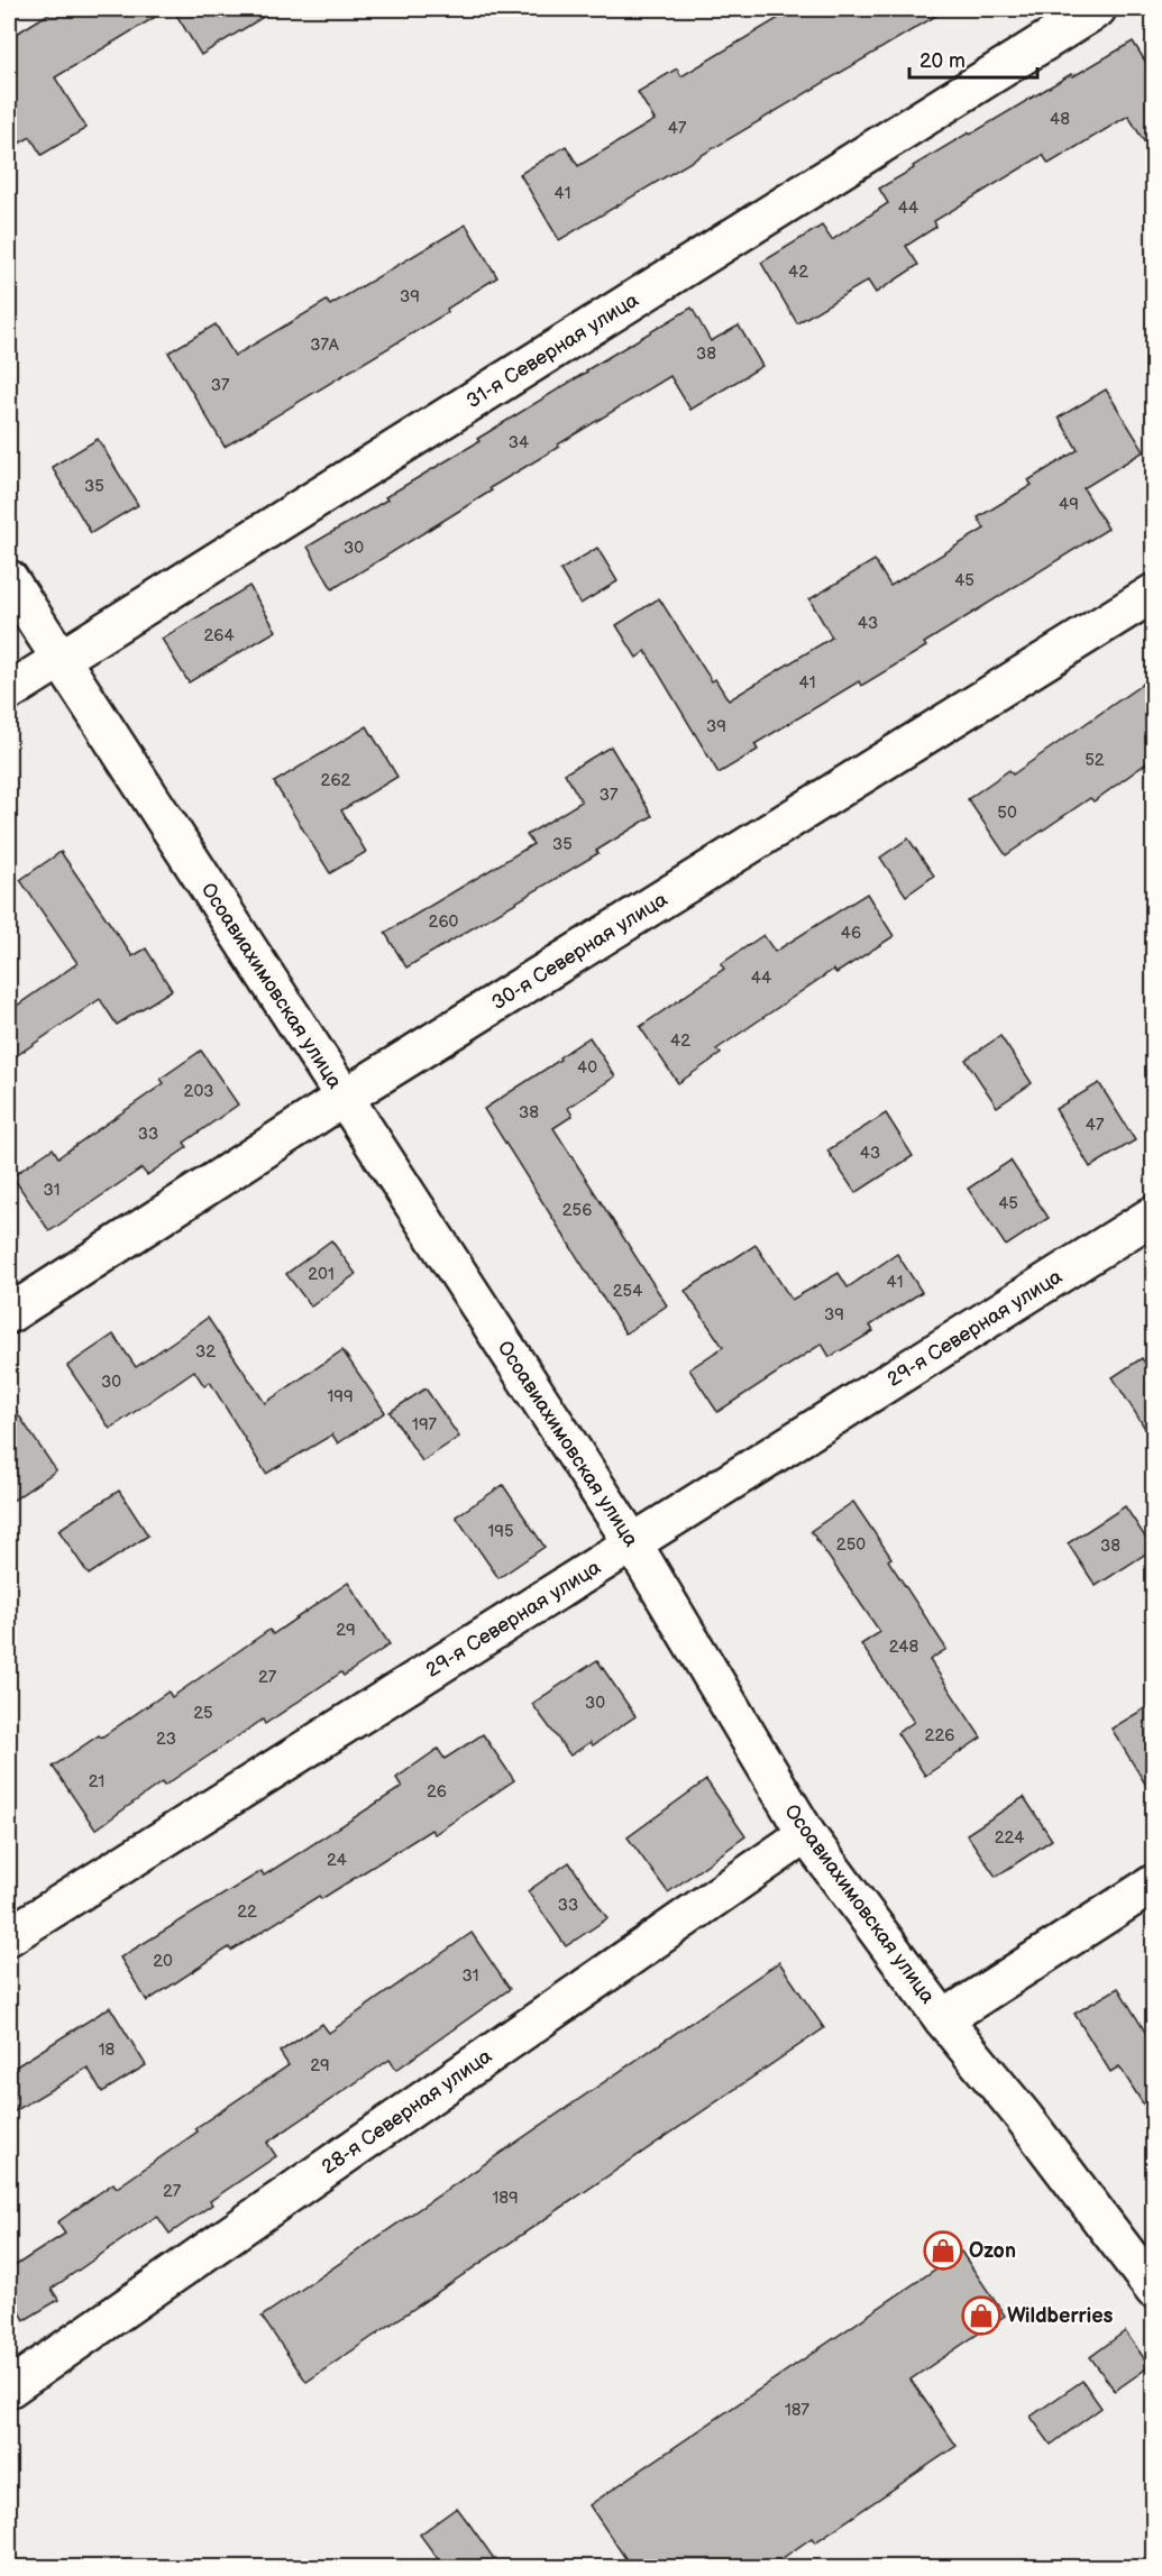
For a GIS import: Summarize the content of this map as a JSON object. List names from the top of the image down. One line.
{"streets":{"street":["31-я Северная улица","30-я Северная улица","Осоавиахимовская улица","29-я Северная улица","28-я Северная улица"]},"crossings":[["31-я Северная улица","Осоавиахимовская улица"],["30-я Северная улица","Осоавиахимовская улица"],["Осоавиахимовская улица","29-я Северная улица"],["Осоавиахимовская улица","28-я Северная улица"]],"places":{"shop":["Ozon","Wildberries"]},"house_numbers":["48","47","41","44","42","39","37А","38","37","34","35","49","30","45","43","264","41","39","52","262","37","50","35","260","46","44","42","40","203","38","47","33","43","31","45","256","201","41","254","39","32","30","199","197","195","250","38","29","248","27","30","25","226","23","21","26","224","24","33","22","20","31","18","29","27","189","187"],"scale_bar":"20 m"}
